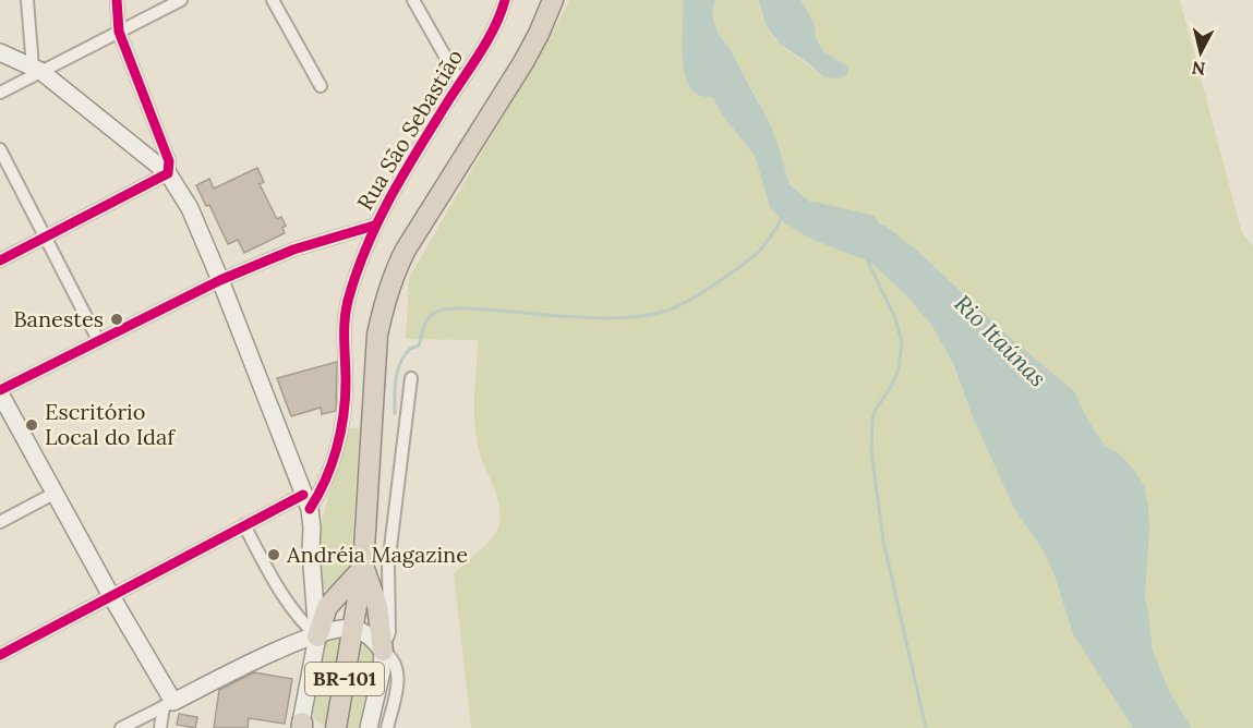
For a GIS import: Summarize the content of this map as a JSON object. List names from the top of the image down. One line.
{"streets":{"highway":["BR-101"],"street":["Rua São Sebastião"]},"water":["Rio Itaúnas"],"places":["Banestes","Escritório Local do Idaf","Andréia Magazine"],"north":"bottom"}
